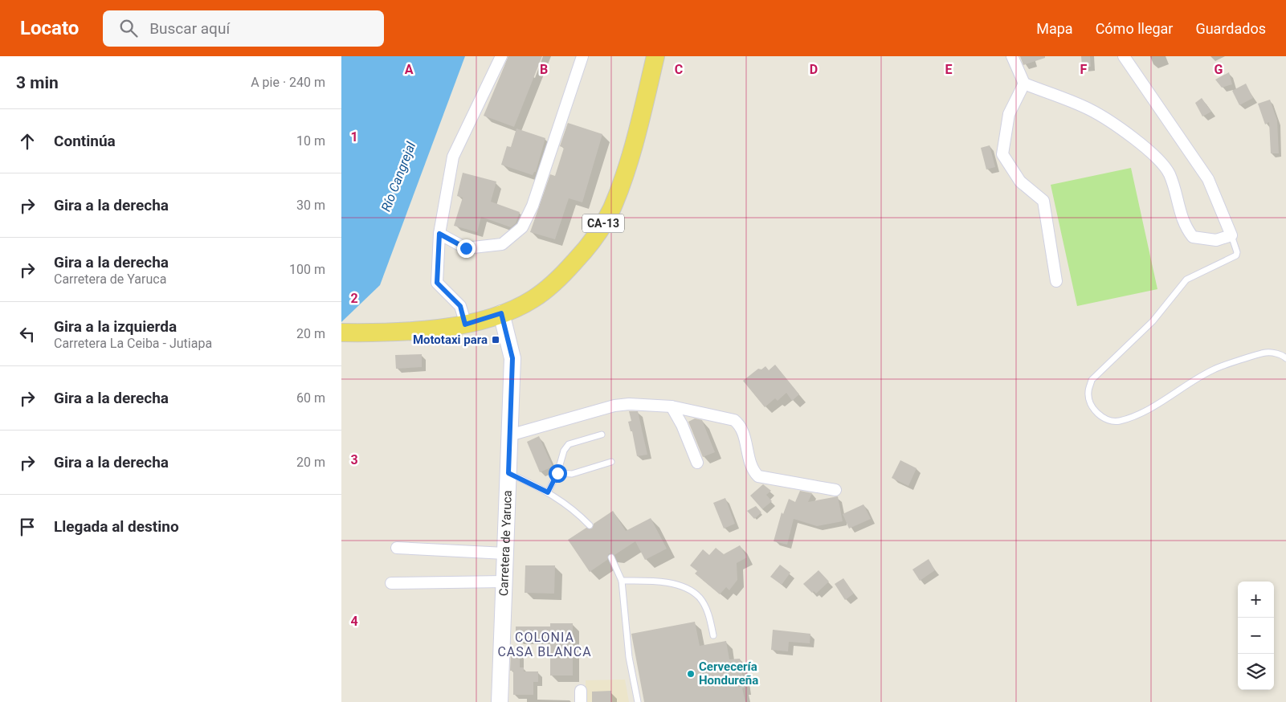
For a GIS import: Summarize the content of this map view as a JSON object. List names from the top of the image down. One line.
{"streets":{"main road":["CA-13"],"street":["Carretera de Yaruca"]},"crossings":[["CA-13","Carretera de Yaruca"]],"districts":["COLONIA CASA BLANCA"],"water":["Río Cangrejal"],"places":{"transit":["Mototaxi para"],"other":["Cervecería Hondureña"]},"page":{"header":"Locato","search":"Buscar aquí","nav":["Mapa","Cómo llegar","Guardados"],"heading":["3 min","A pie · 240 m"],"list":[["Continúa","10 m"],["Gira a la derecha","30 m"],["Gira a la derecha","Carretera de Yaruca","100 m"],["Gira a la izquierda","Carretera La Ceiba - Jutiapa","20 m"],["Gira a la derecha","60 m"],["Gira a la derecha","20 m"],"Llegada al destino"],"map_buttons":["+","−"]},"grid":{"columns":["A","B","C","D","E","F","G"],"rows":["1","2","3","4"]}}
